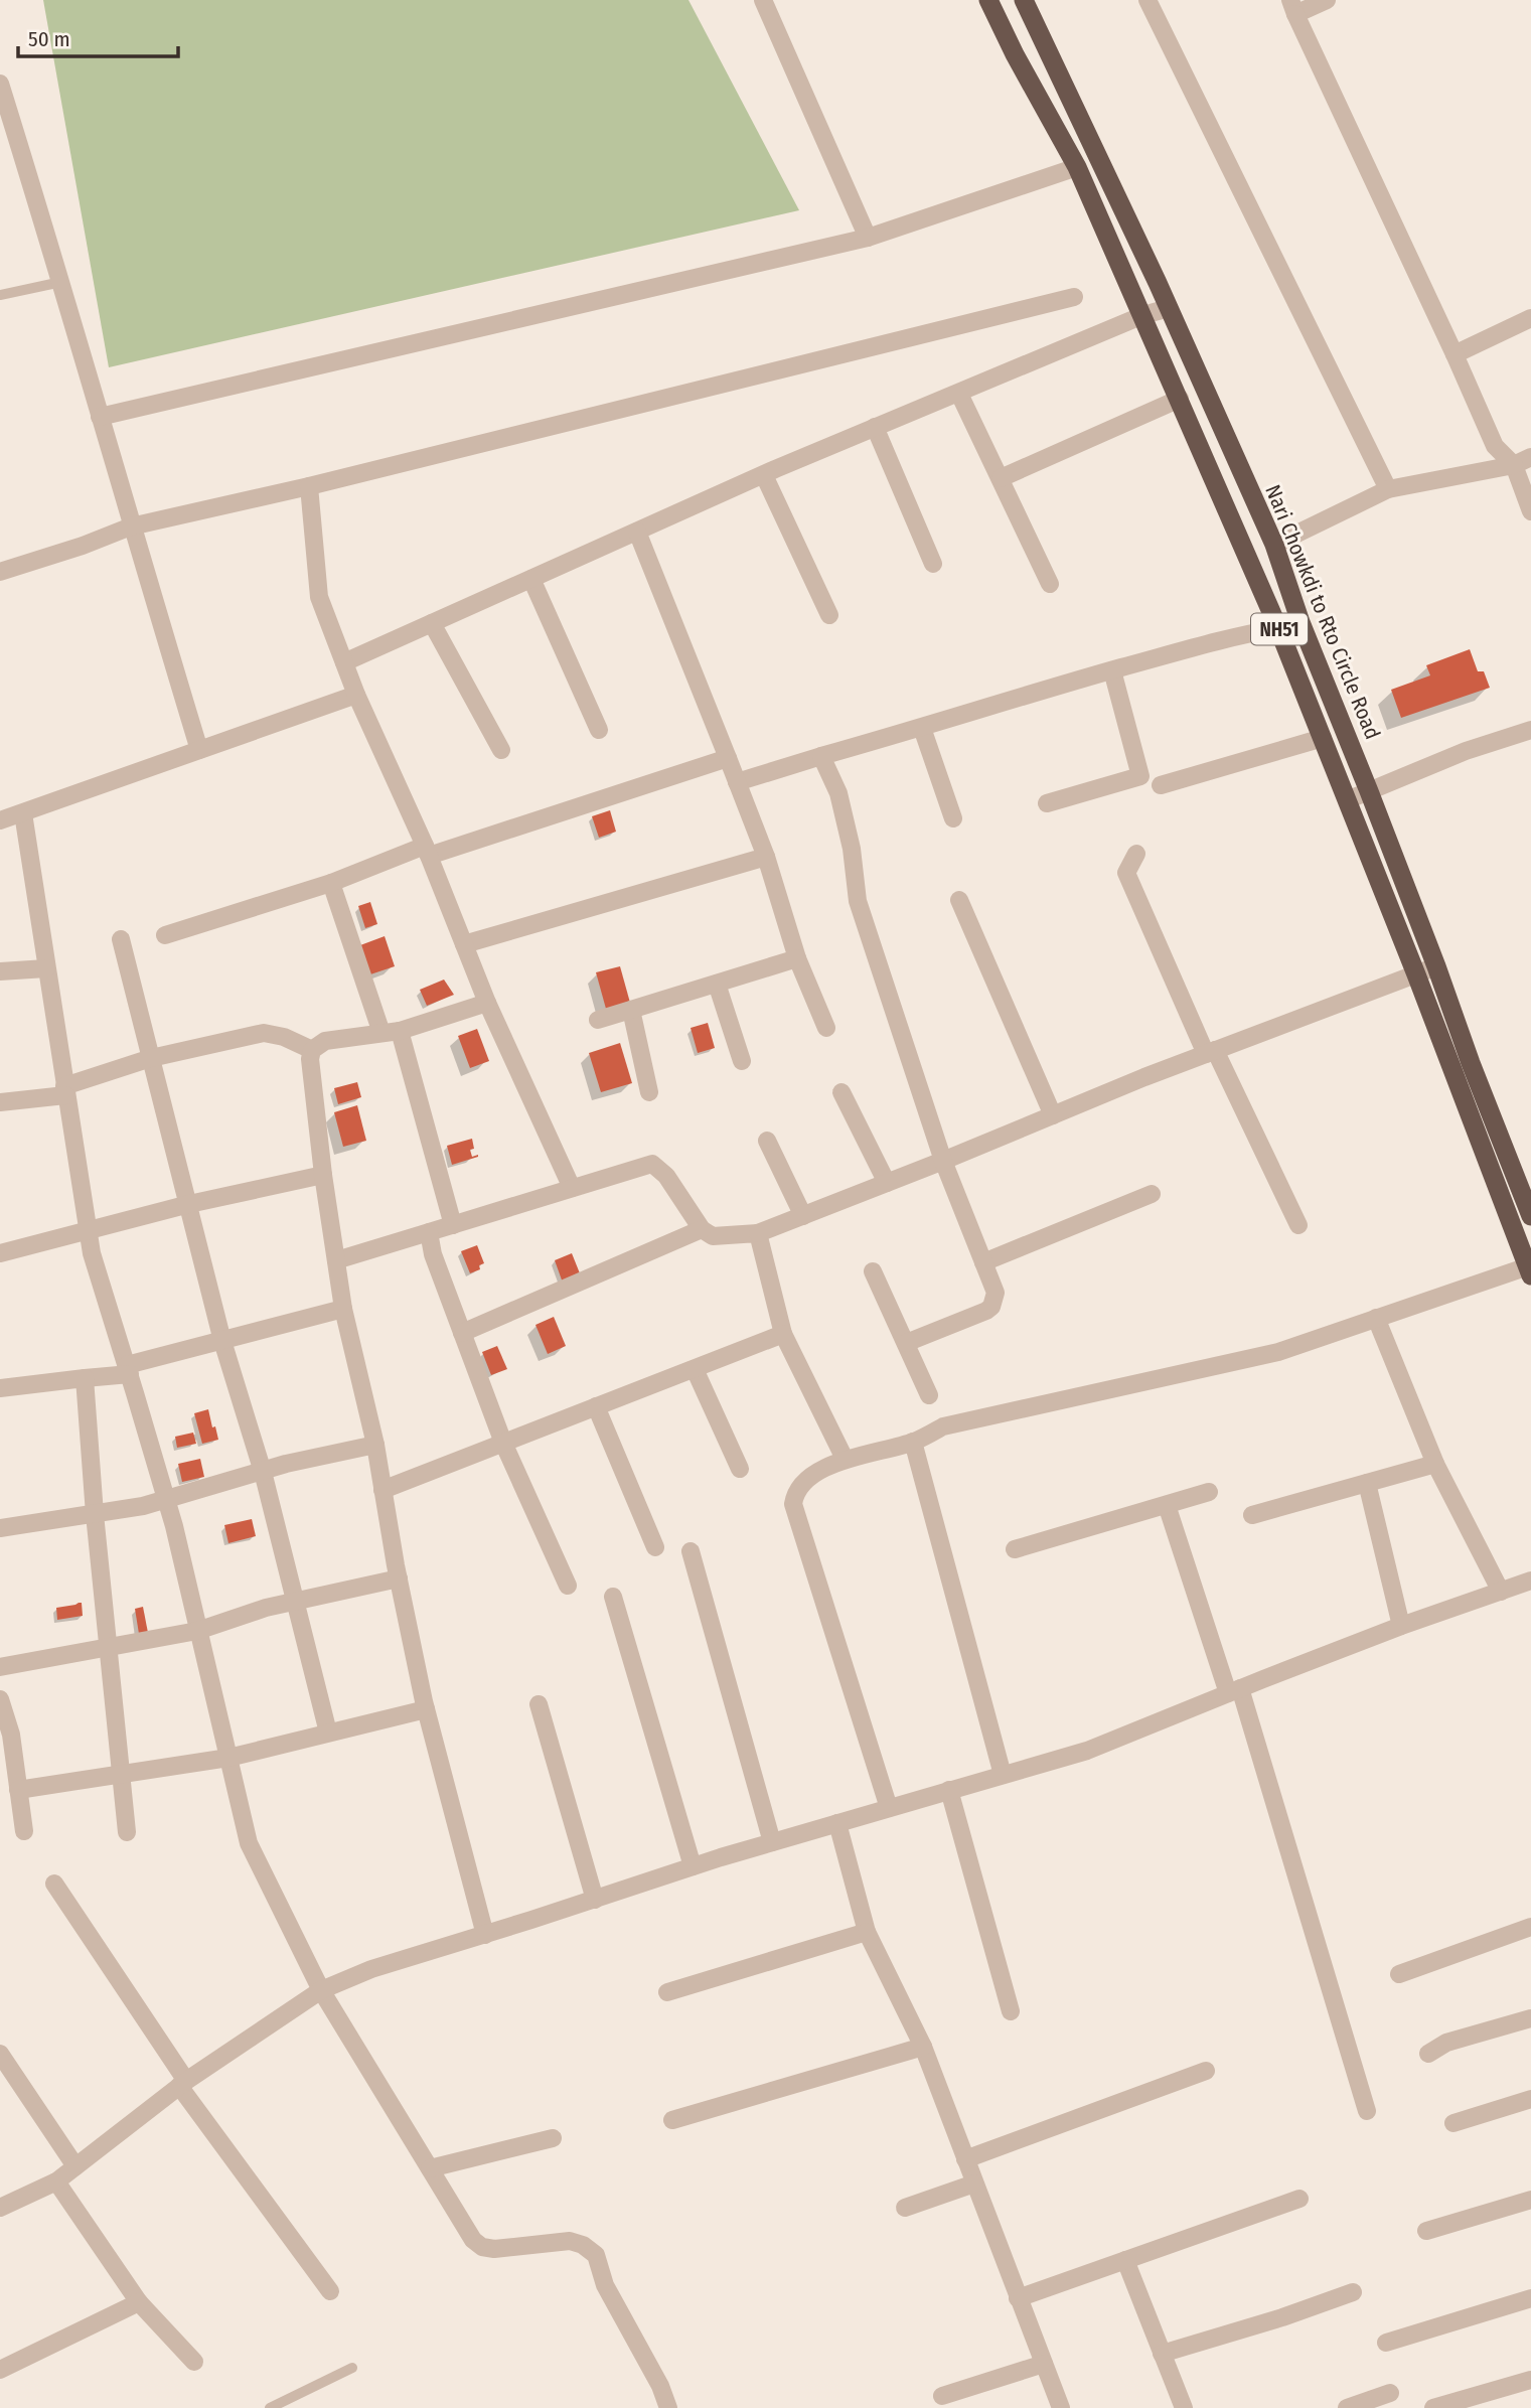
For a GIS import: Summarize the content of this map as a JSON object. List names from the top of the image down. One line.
{"streets":{"highway":["Nari Chowkdi to Rto Circle Road","NH51"]},"scale_bar":"50 m"}
